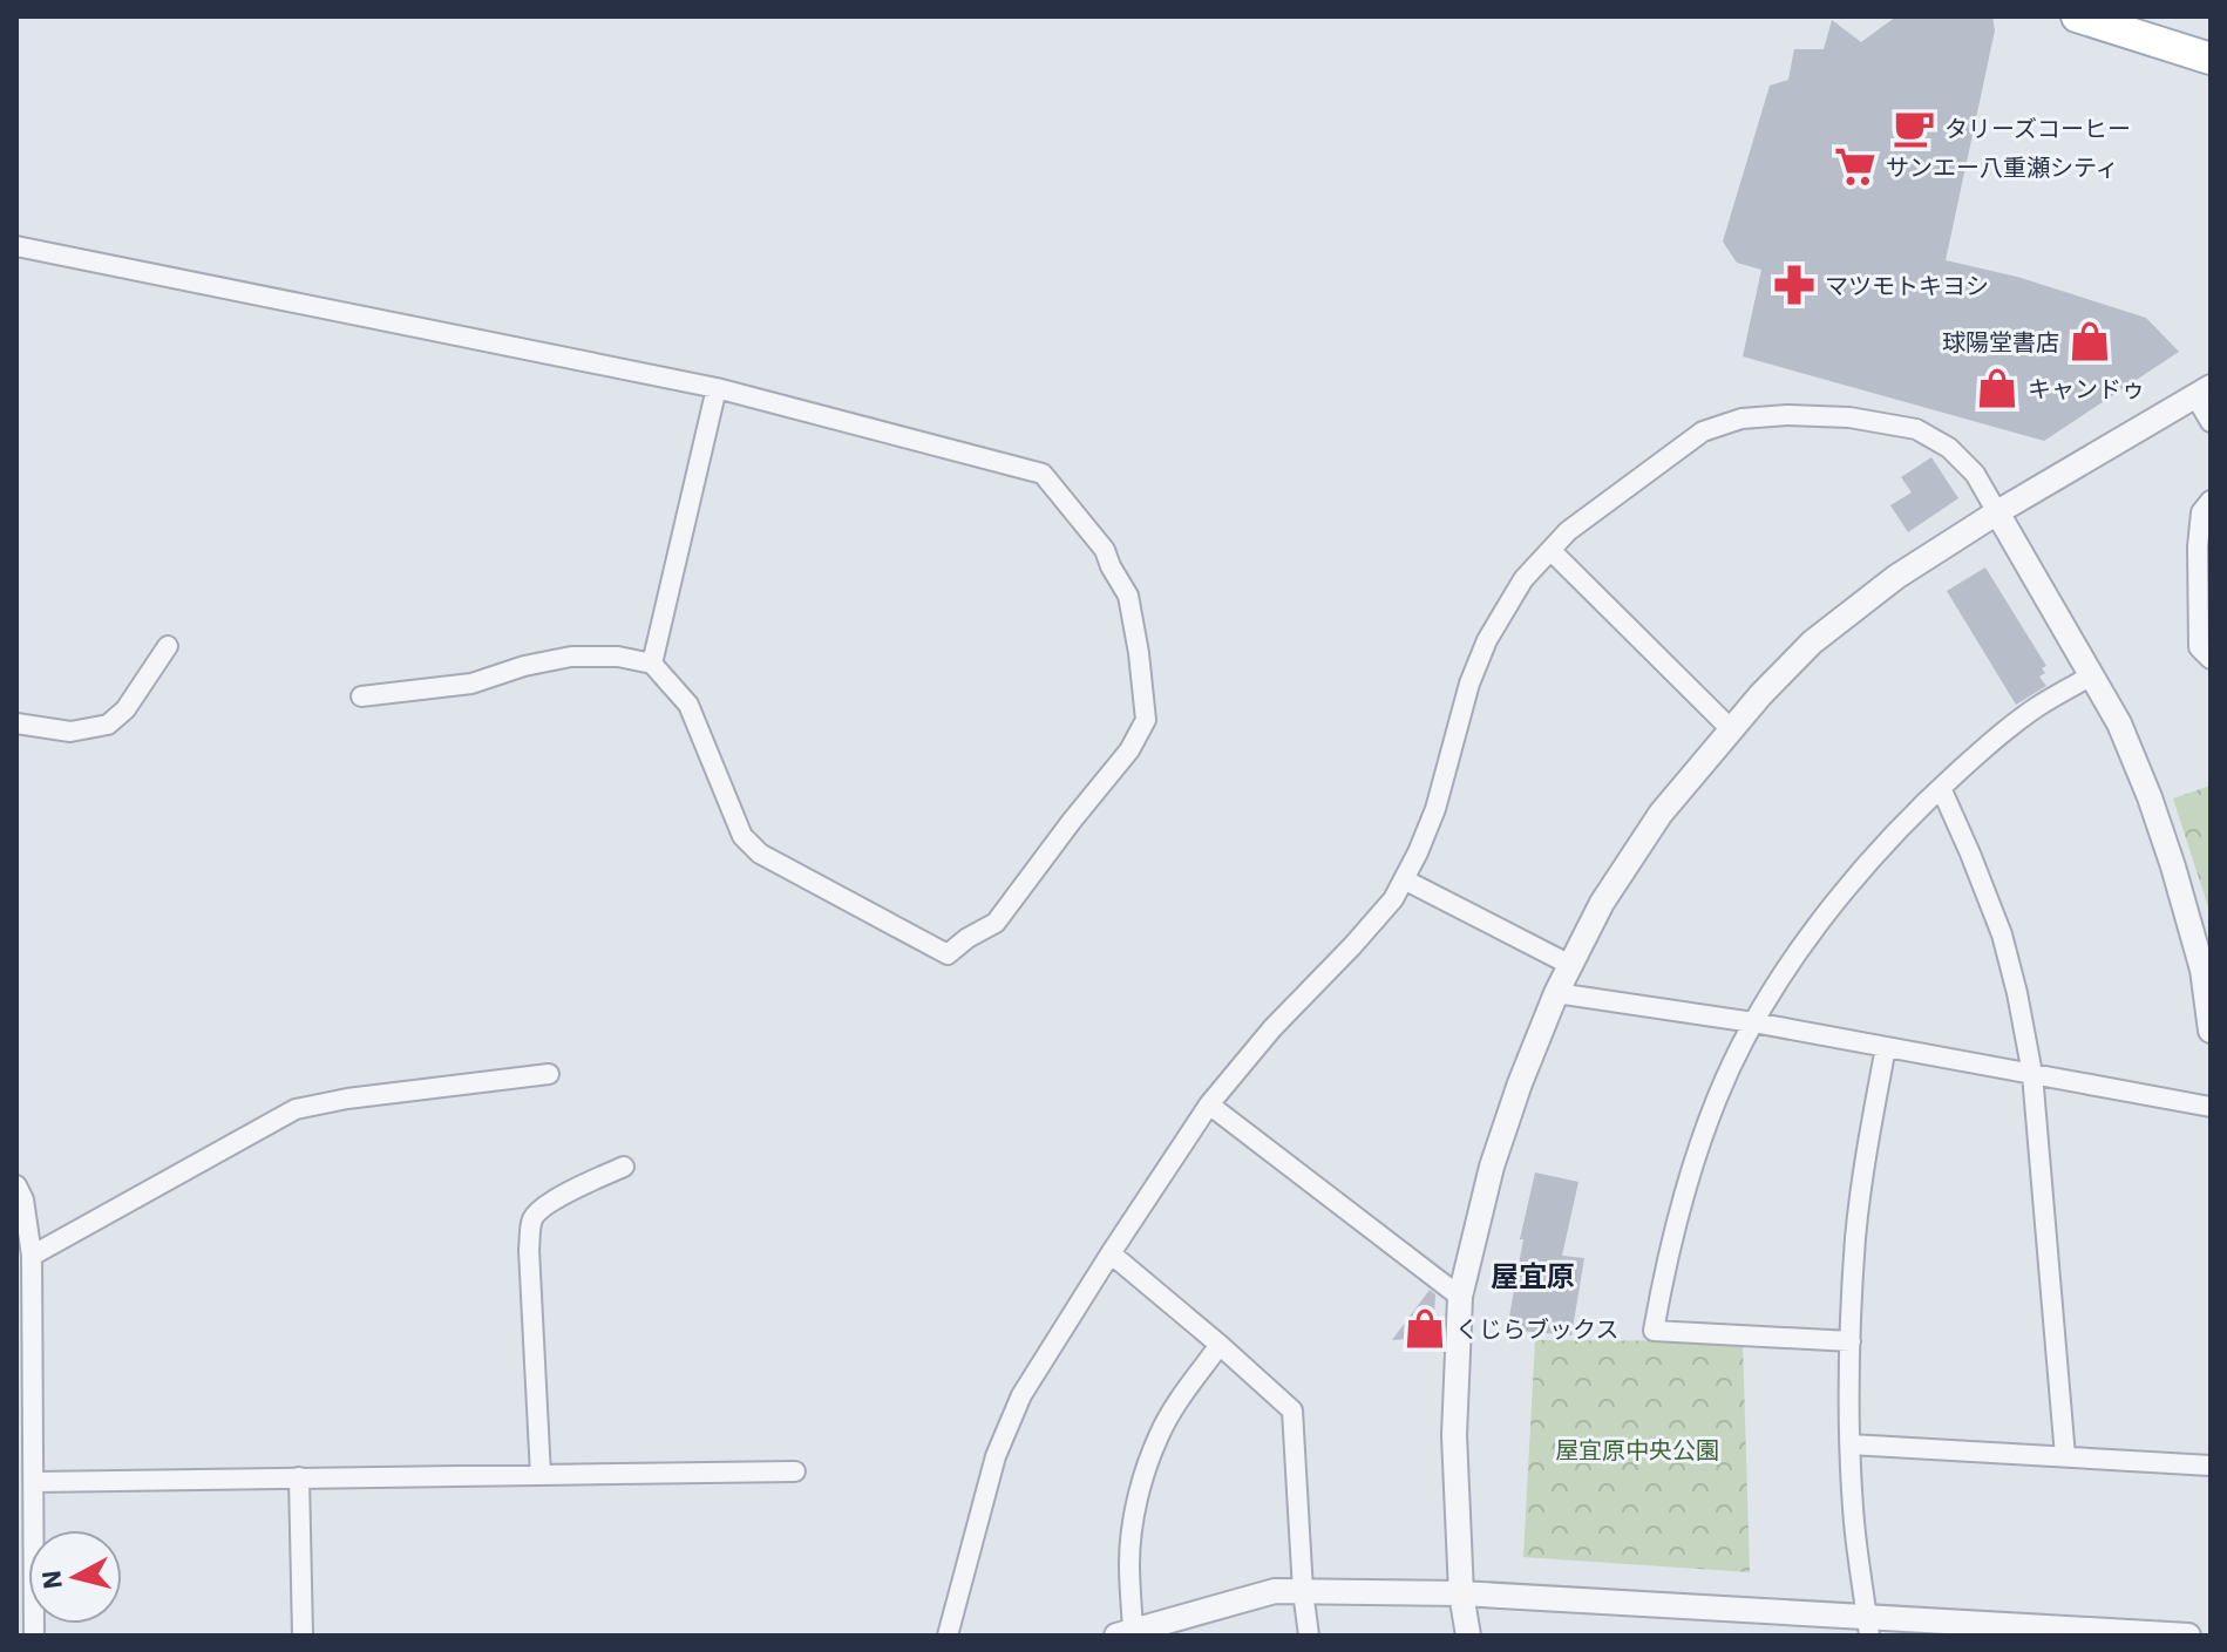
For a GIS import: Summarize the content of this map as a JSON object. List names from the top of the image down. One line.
{"districts":["屋宜原"],"parks":["屋宜原中央公園"],"places":{"cafe":["タリーズコーヒー"],"supermarket":["サンエー八重瀬シティ"],"pharmacy":["マツモトキヨシ"],"shop":["球陽堂書店","キャンドゥ","くじらブックス"]},"north":"left"}
